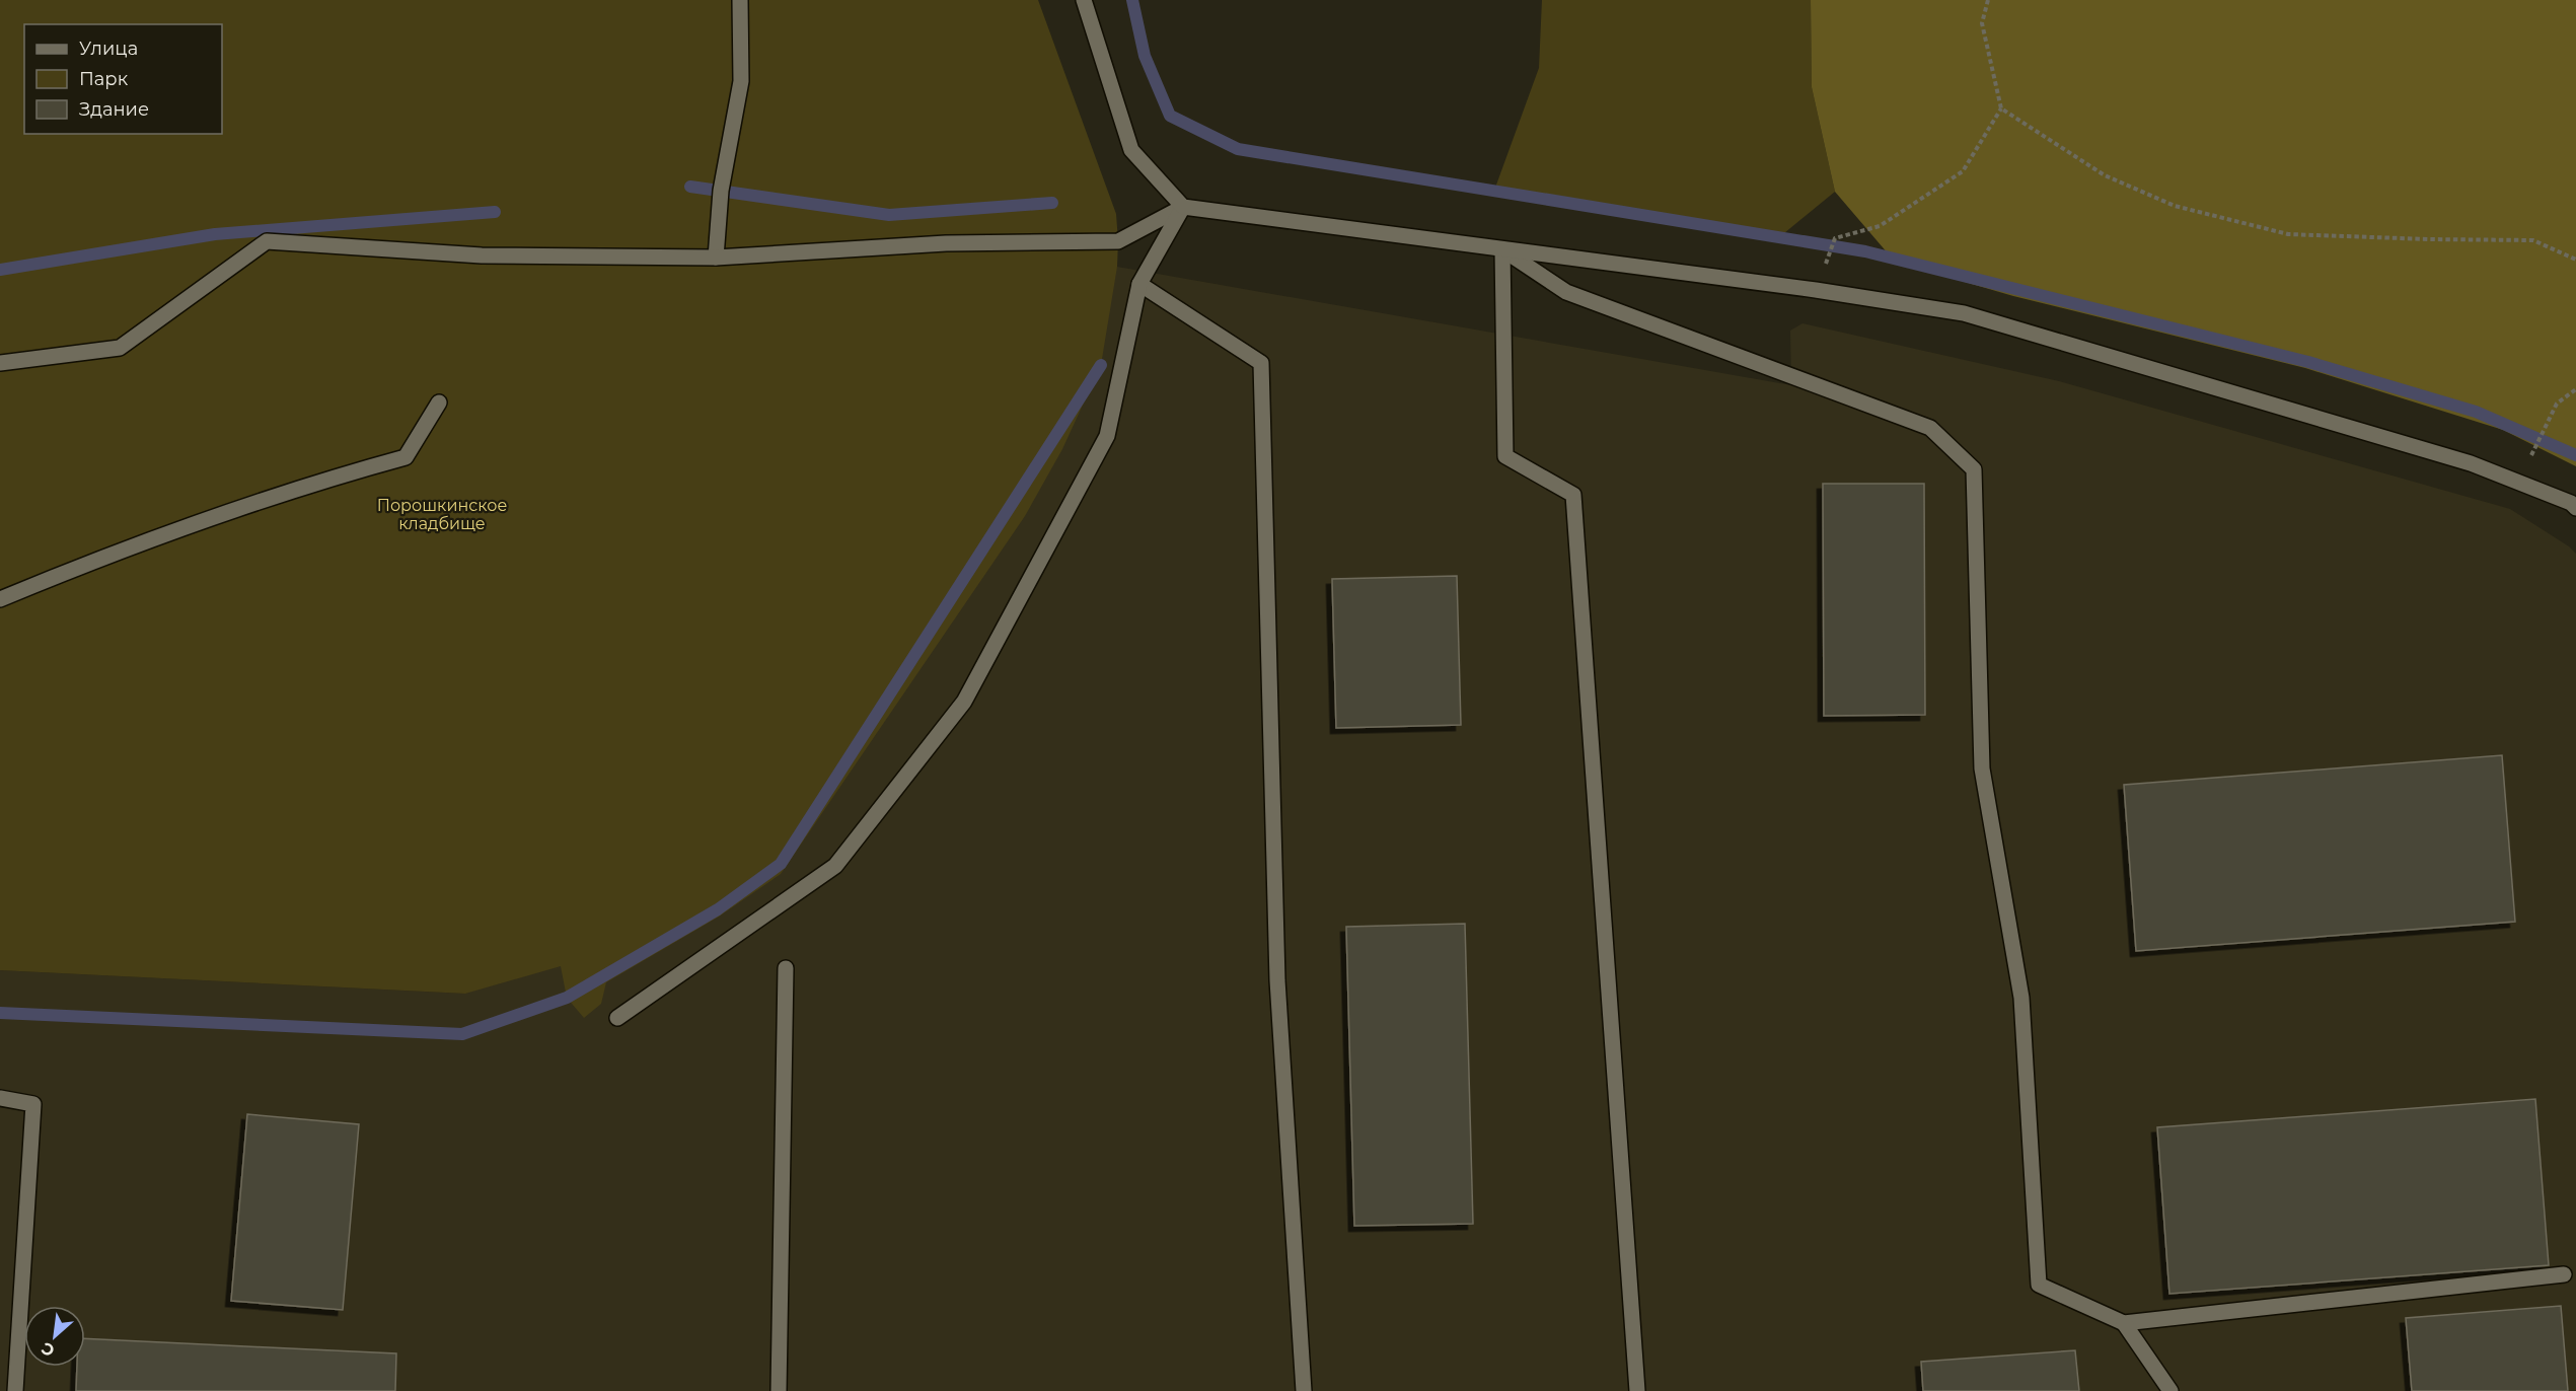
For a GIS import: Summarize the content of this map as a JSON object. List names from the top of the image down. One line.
{"parks":["Порошкинское кладбище"],"legend":["Улица","Парк","Здание"],"north":"bottom left"}
